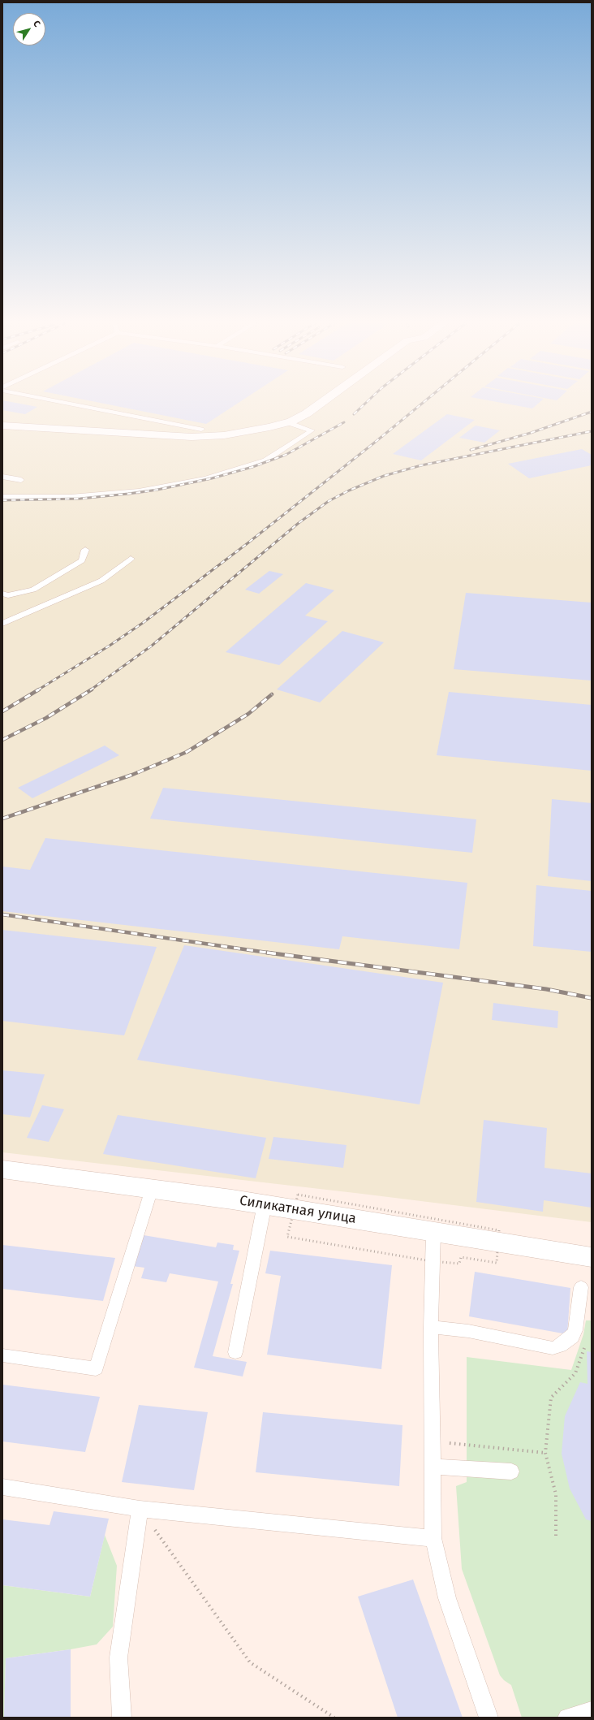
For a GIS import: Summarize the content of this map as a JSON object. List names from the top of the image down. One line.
{"streets":{"street":["Силикатная улица"]},"north":"top right"}
